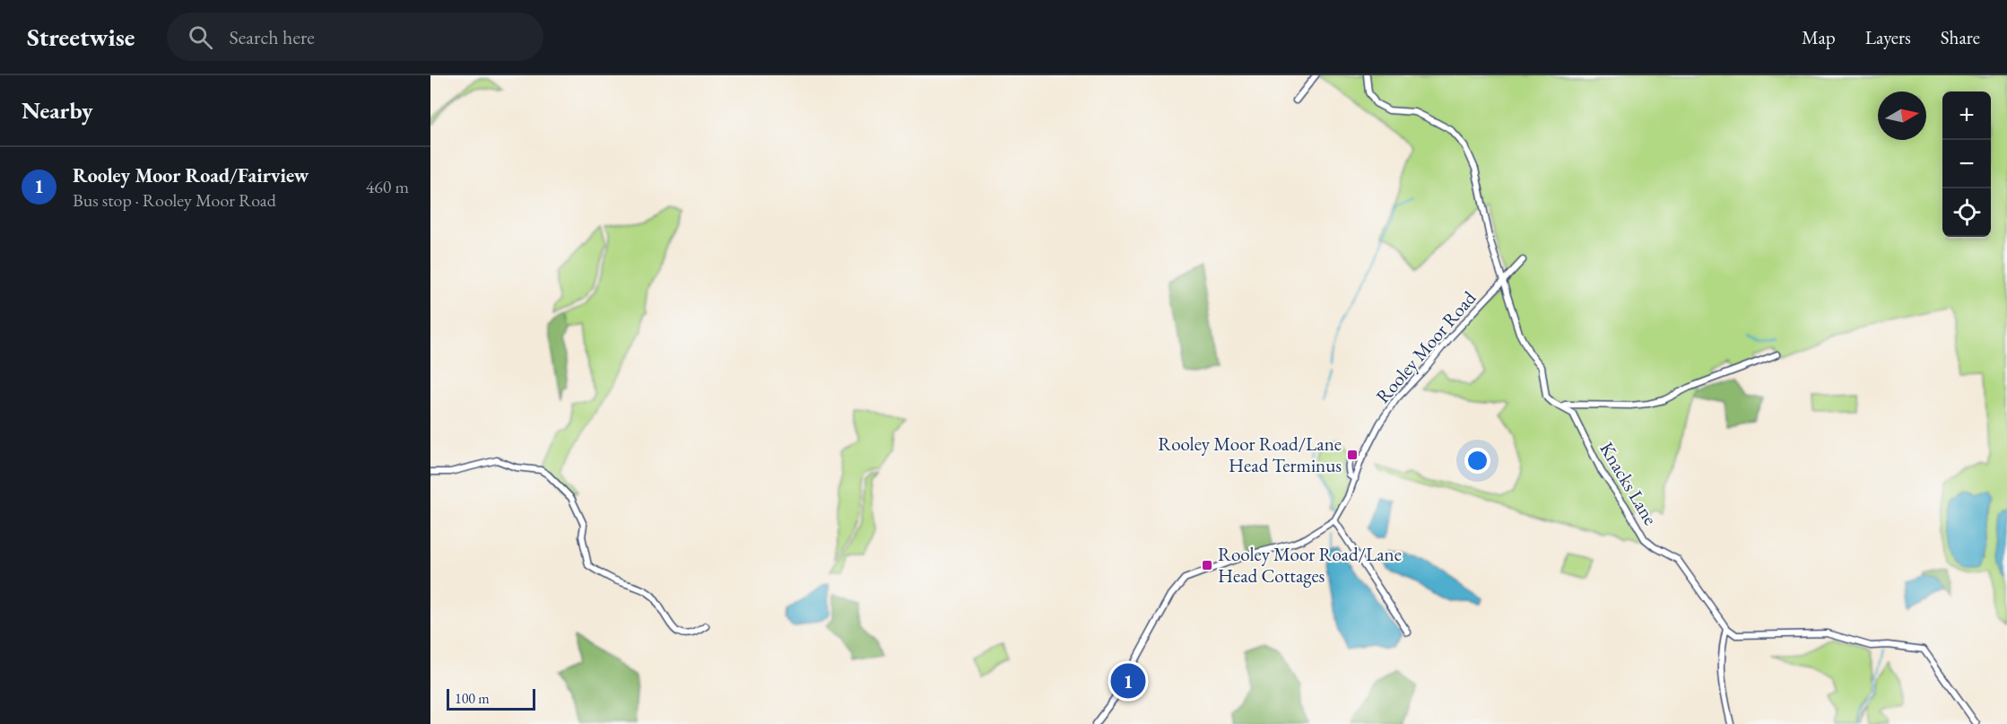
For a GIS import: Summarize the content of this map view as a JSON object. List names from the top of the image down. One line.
{"streets":{"street":["Rooley Moor Road","Knacks Lane"]},"crossings":[["Rooley Moor Road","Knacks Lane"]],"places":{"transit":["Rooley Moor Road/Lane Head Terminus","Rooley Moor Road/Lane Head Cottages"]},"scale_bar":"100 m","north":"right","page":{"header":"Streetwise","search":"Search here","nav":["Map","Layers","Share"],"heading":"Nearby","map_buttons":["+","−"],"list":[{"mark":"1","name":"Rooley Moor Road/Fairview","note":"Bus stop · Rooley Moor Road","value":"460 m"}],"pins":"1","scale":"100 m"}}
